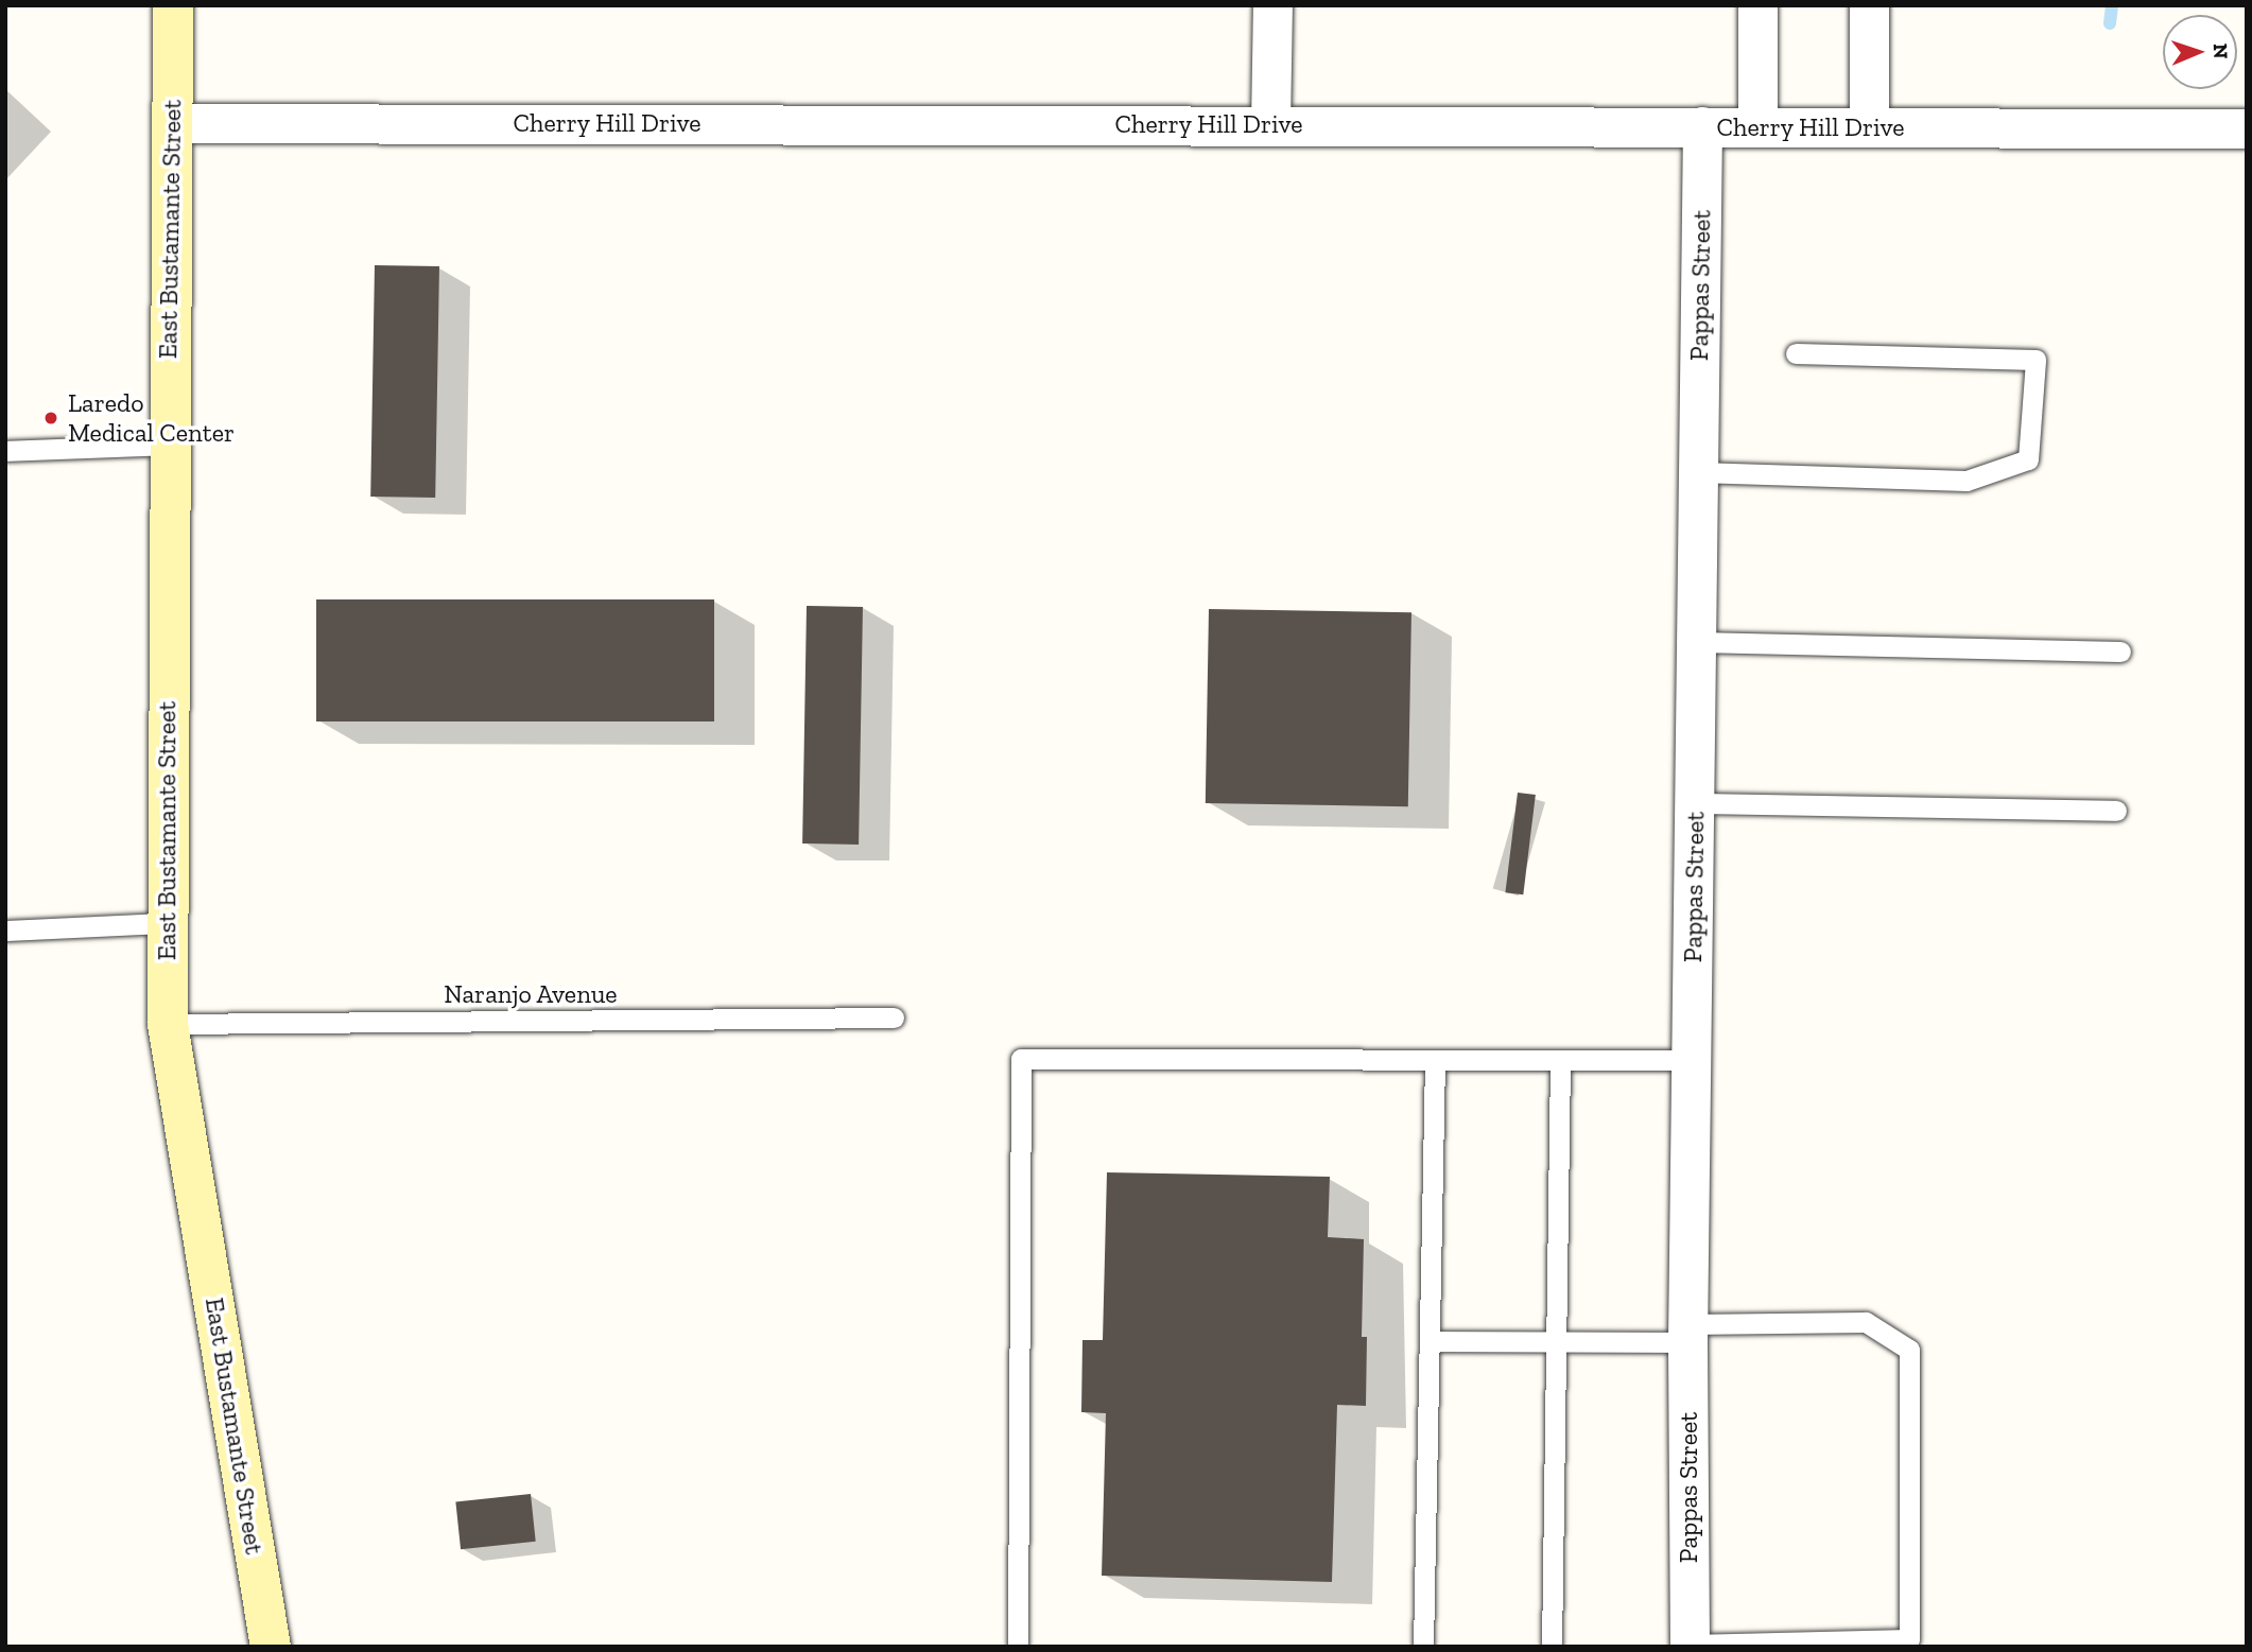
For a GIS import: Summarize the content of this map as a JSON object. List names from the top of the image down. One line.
{"streets":{"street":["Cherry Hill Drive","East Bustamante Street","Pappas Street"],"lane":["Naranjo Avenue"]},"crossings":[["Cherry Hill Drive","East Bustamante Street"],["Cherry Hill Drive","Pappas Street"],["East Bustamante Street","Naranjo Avenue"]],"places":["Laredo Medical Center"],"north":"right"}
